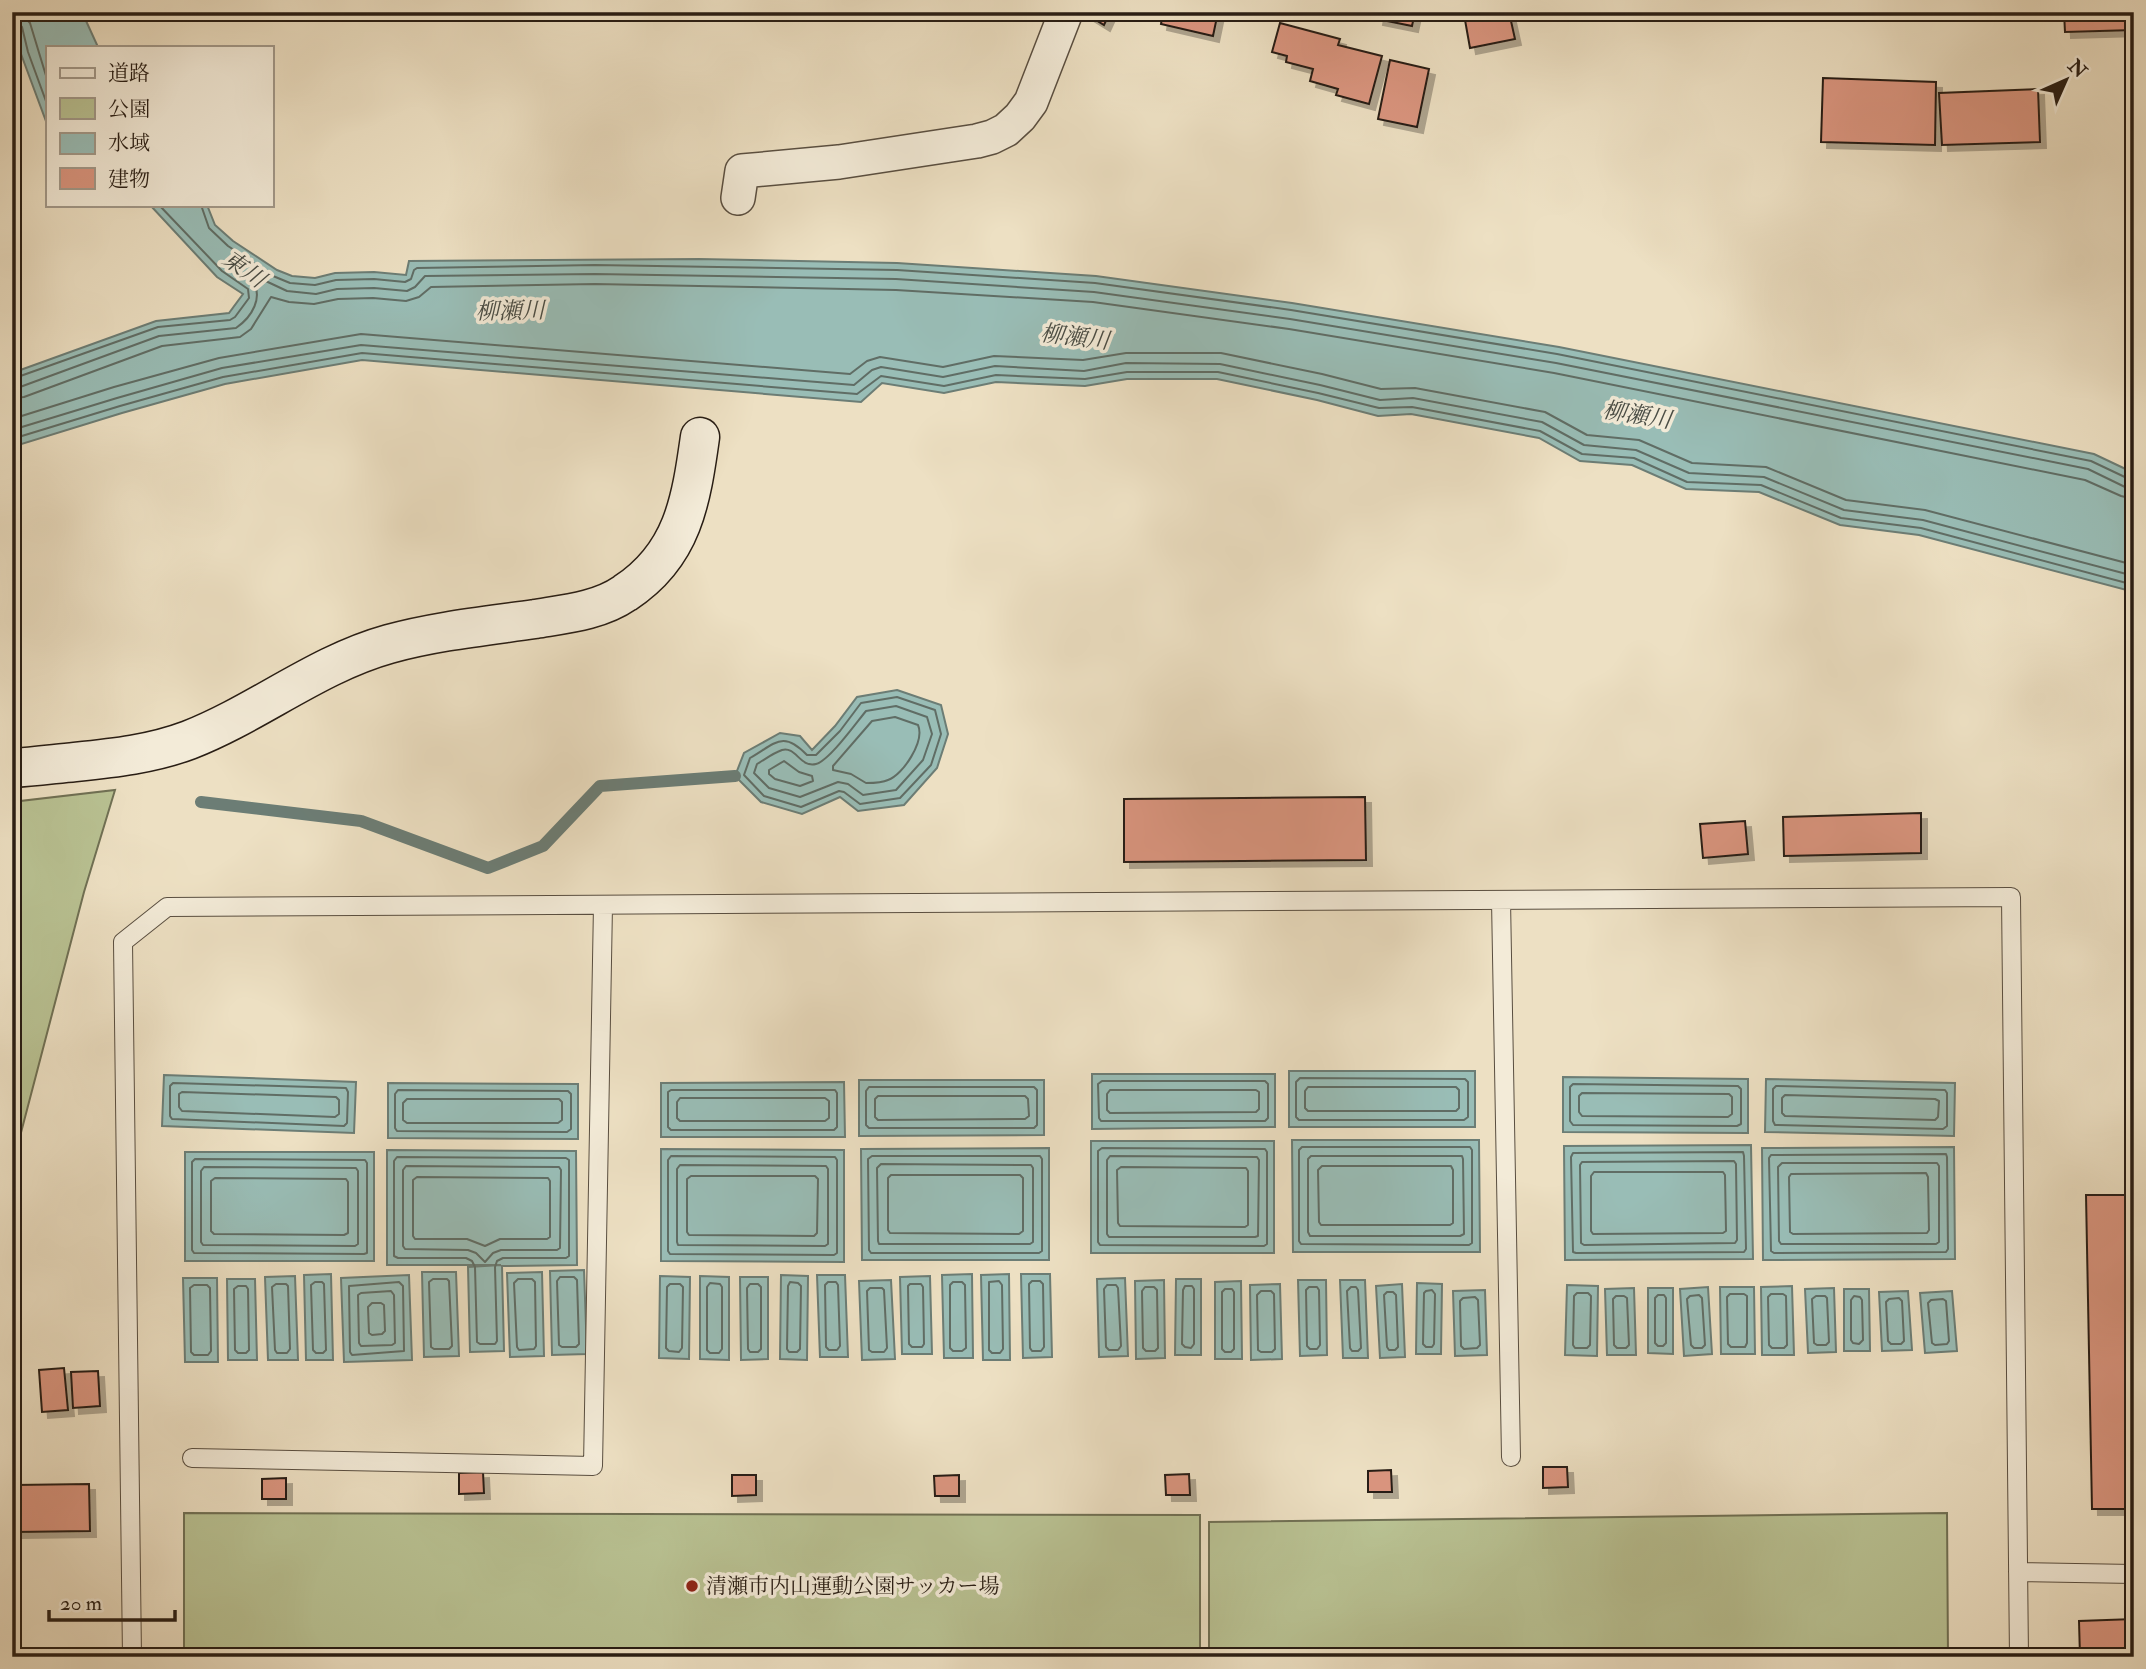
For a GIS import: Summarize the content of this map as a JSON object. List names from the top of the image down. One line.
{"water":["東川","柳瀬川"],"places":["清瀬市内山運動公園サッカー場"],"legend":["道路","公園","水域","建物"],"scale_bar":"20 m","north":"top right"}
